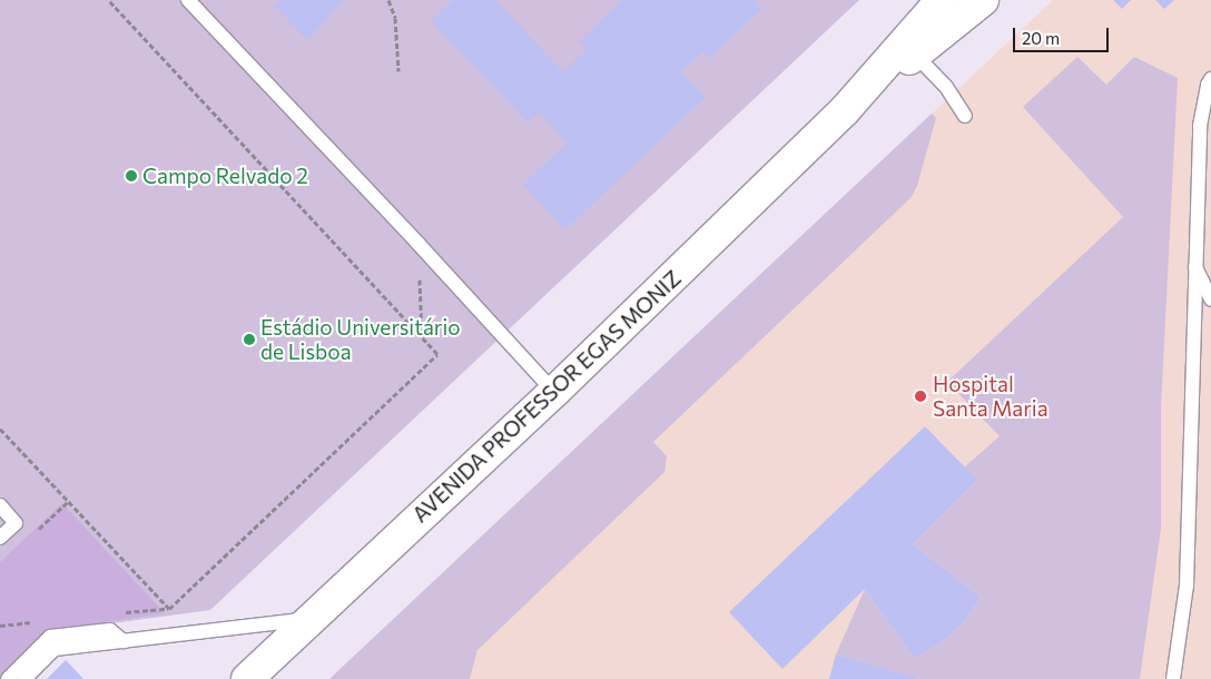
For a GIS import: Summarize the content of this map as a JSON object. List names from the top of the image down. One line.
{"streets":{"main road":["AVENIDA PROFESSOR EGAS MONIZ"]},"places":["Campo Relvado 2","Estádio Universitário de Lisboa","Hospital Santa Maria"],"scale_bar":"20 m"}
